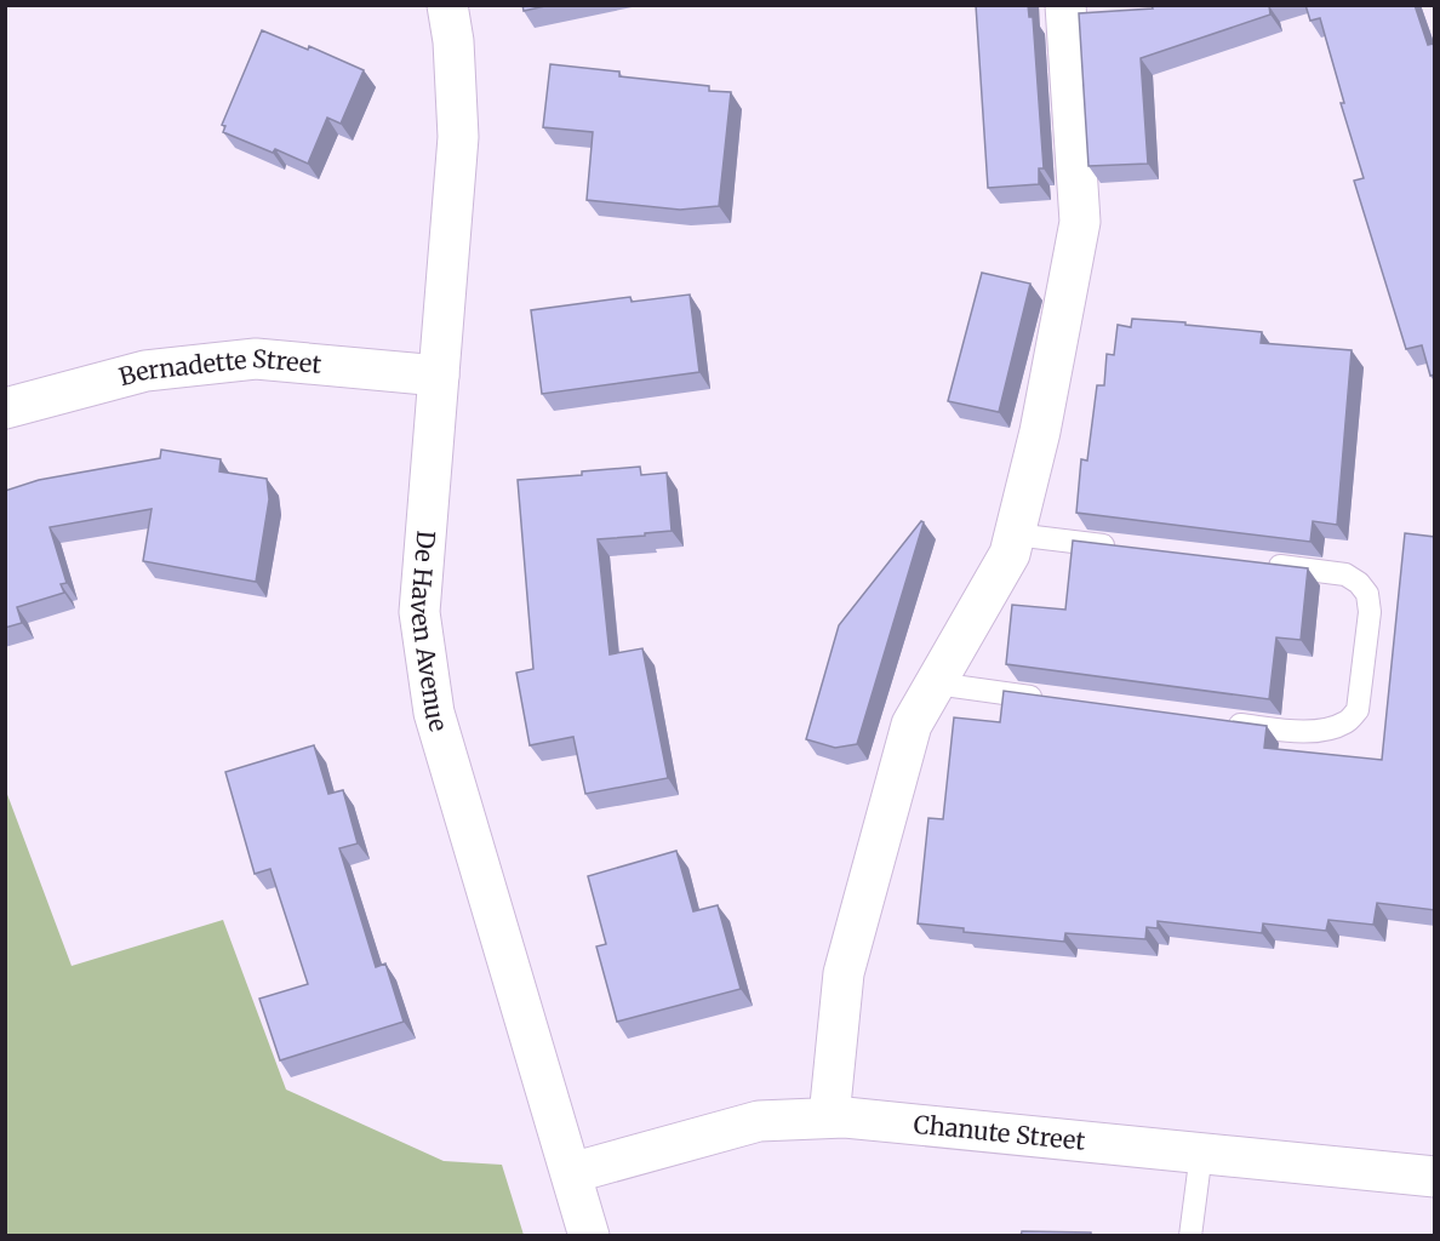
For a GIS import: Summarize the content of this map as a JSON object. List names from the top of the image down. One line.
{"streets":{"street":["Bernadette Street","De Haven Avenue","Chanute Street"]},"crossings":[["Bernadette Street","De Haven Avenue"],["De Haven Avenue","Chanute Street"]]}
